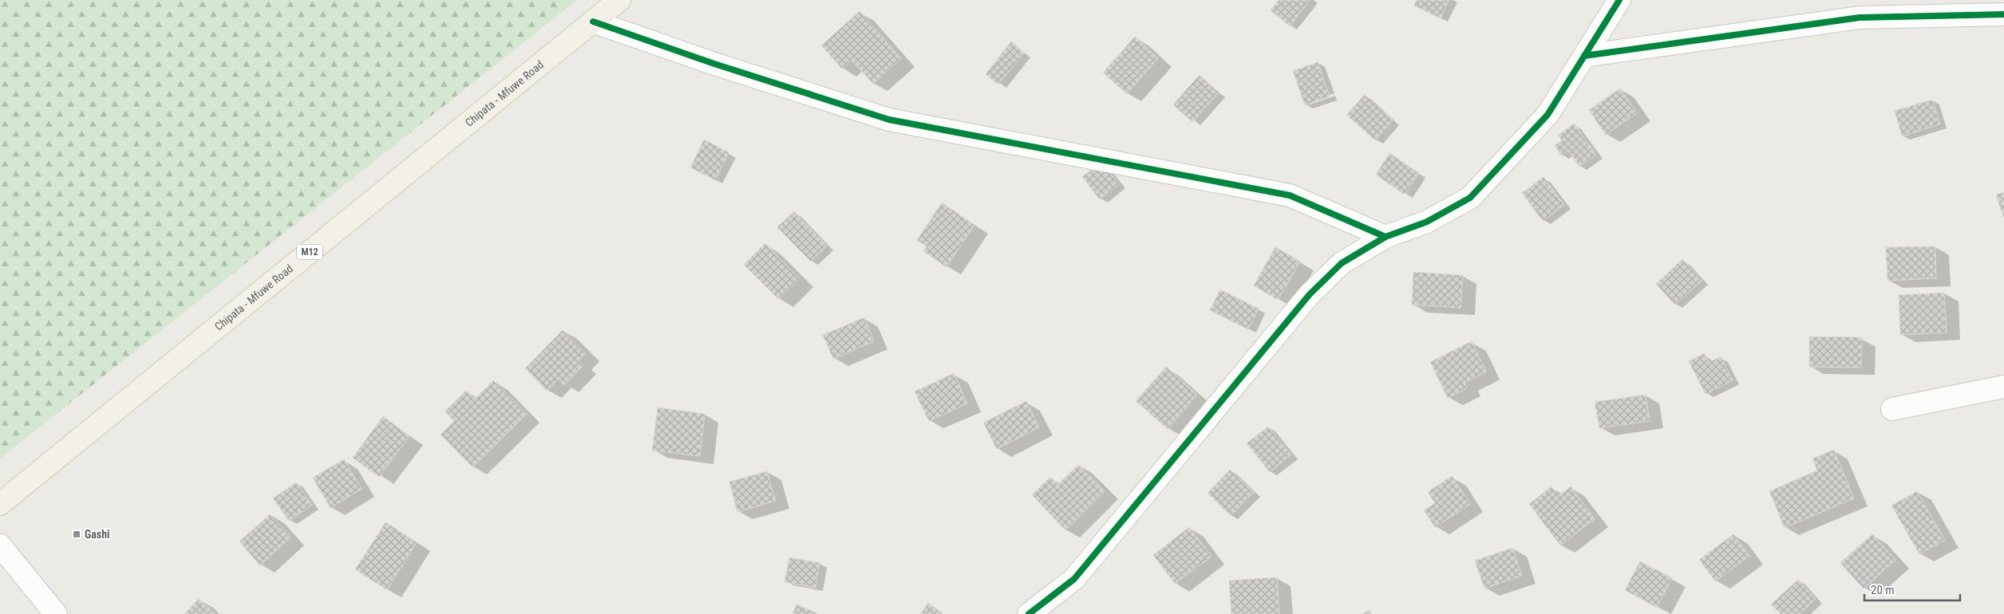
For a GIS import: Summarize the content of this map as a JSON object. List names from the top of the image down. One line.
{"streets":{"main road":["Chipata - Mfuwe Road","M12"]},"places":{"transit":["Gashi"]},"scale_bar":"20 m"}
